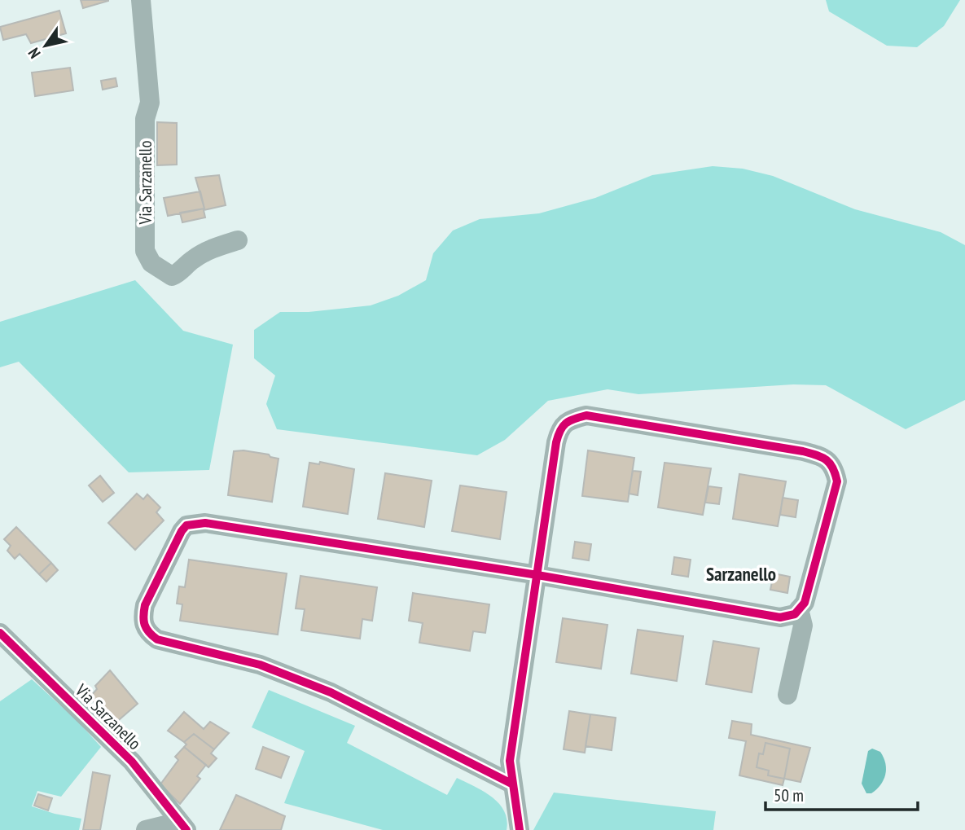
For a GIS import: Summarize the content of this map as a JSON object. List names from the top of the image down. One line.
{"streets":{"street":["Via Sarzanello"]},"districts":["Sarzanello"],"scale_bar":"50 m","north":"bottom left"}
